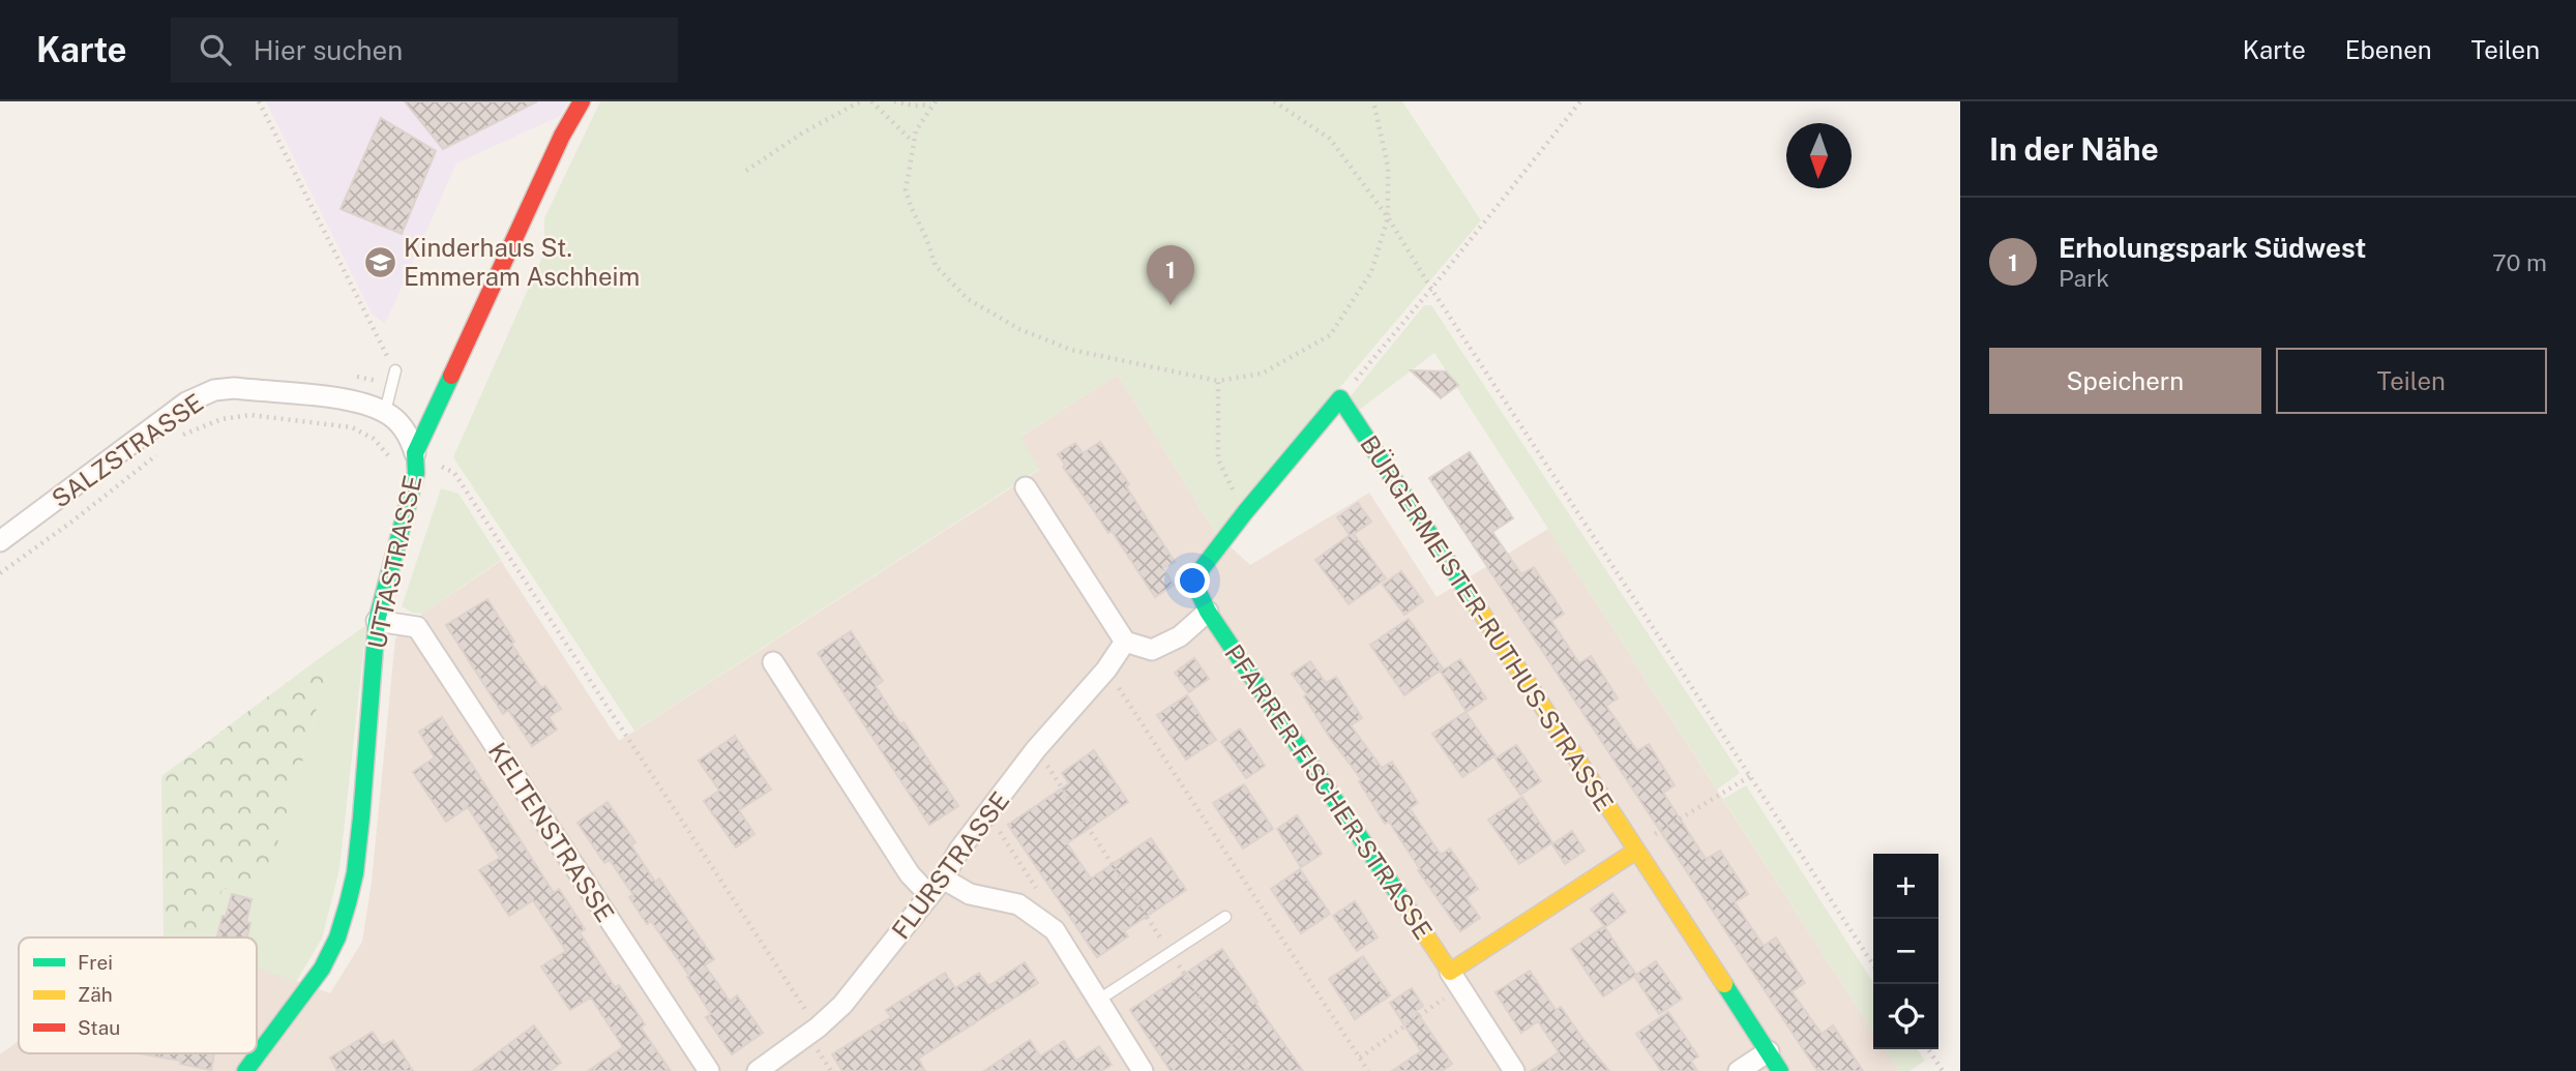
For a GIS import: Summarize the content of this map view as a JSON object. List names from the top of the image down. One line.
{"streets":{"street":["SALZSTRASSE","UTTASTRASSE","BÜRGERMEISTER-RUTHUS-STRASSE","PFARRER-FISCHER-STRASSE","KELTENSTRASSE","FLURSTRASSE"]},"crossings":[["UTTASTRASSE","KELTENSTRASSE"]],"places":{"school or university":["Kinderhaus St. Emmeram Aschheim"]},"legend":["Frei","Zäh","Stau"],"north":"bottom","page":{"header":"Karte","search":"Hier suchen","nav":["Karte","Ebenen","Teilen"],"heading":"In der Nähe","list":[{"mark":"1","name":"Erholungspark Südwest","note":"Park","value":"70 m"}],"pins":"1","buttons":["Speichern","Teilen"],"map_buttons":["+","−"]}}
